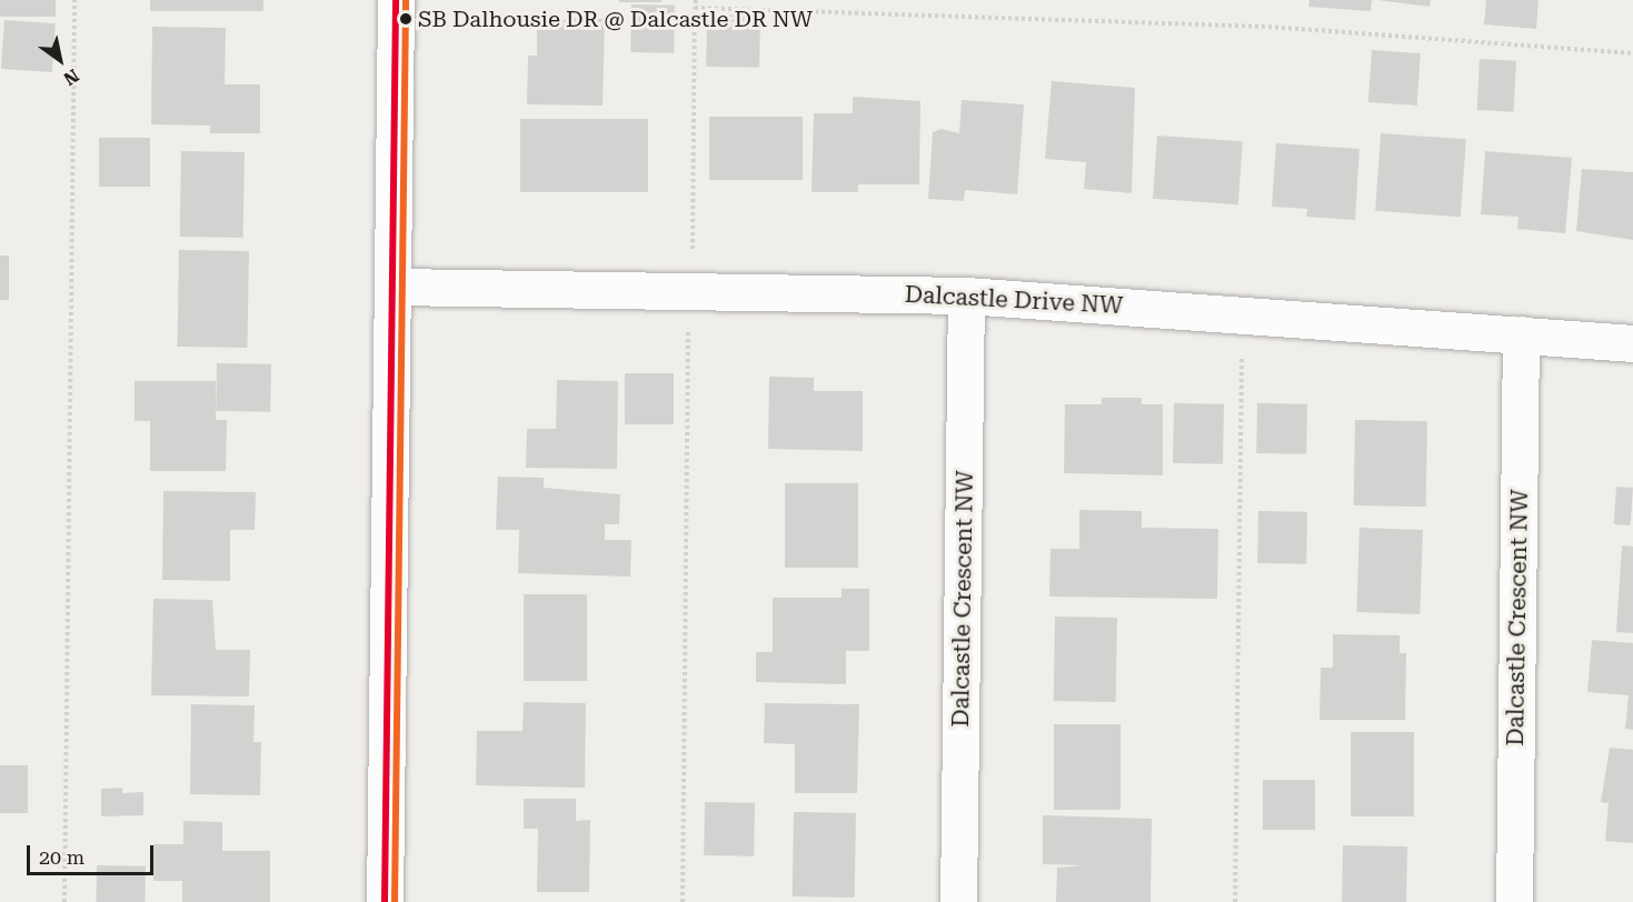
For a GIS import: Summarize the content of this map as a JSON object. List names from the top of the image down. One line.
{"streets":{"street":["Dalcastle Drive NW","Dalcastle Crescent NW"]},"crossings":[["Dalcastle Drive NW","Dalcastle Crescent NW"]],"places":["SB Dalhousie DR @ Dalcastle DR NW"],"scale_bar":"20 m","north":"bottom right"}
